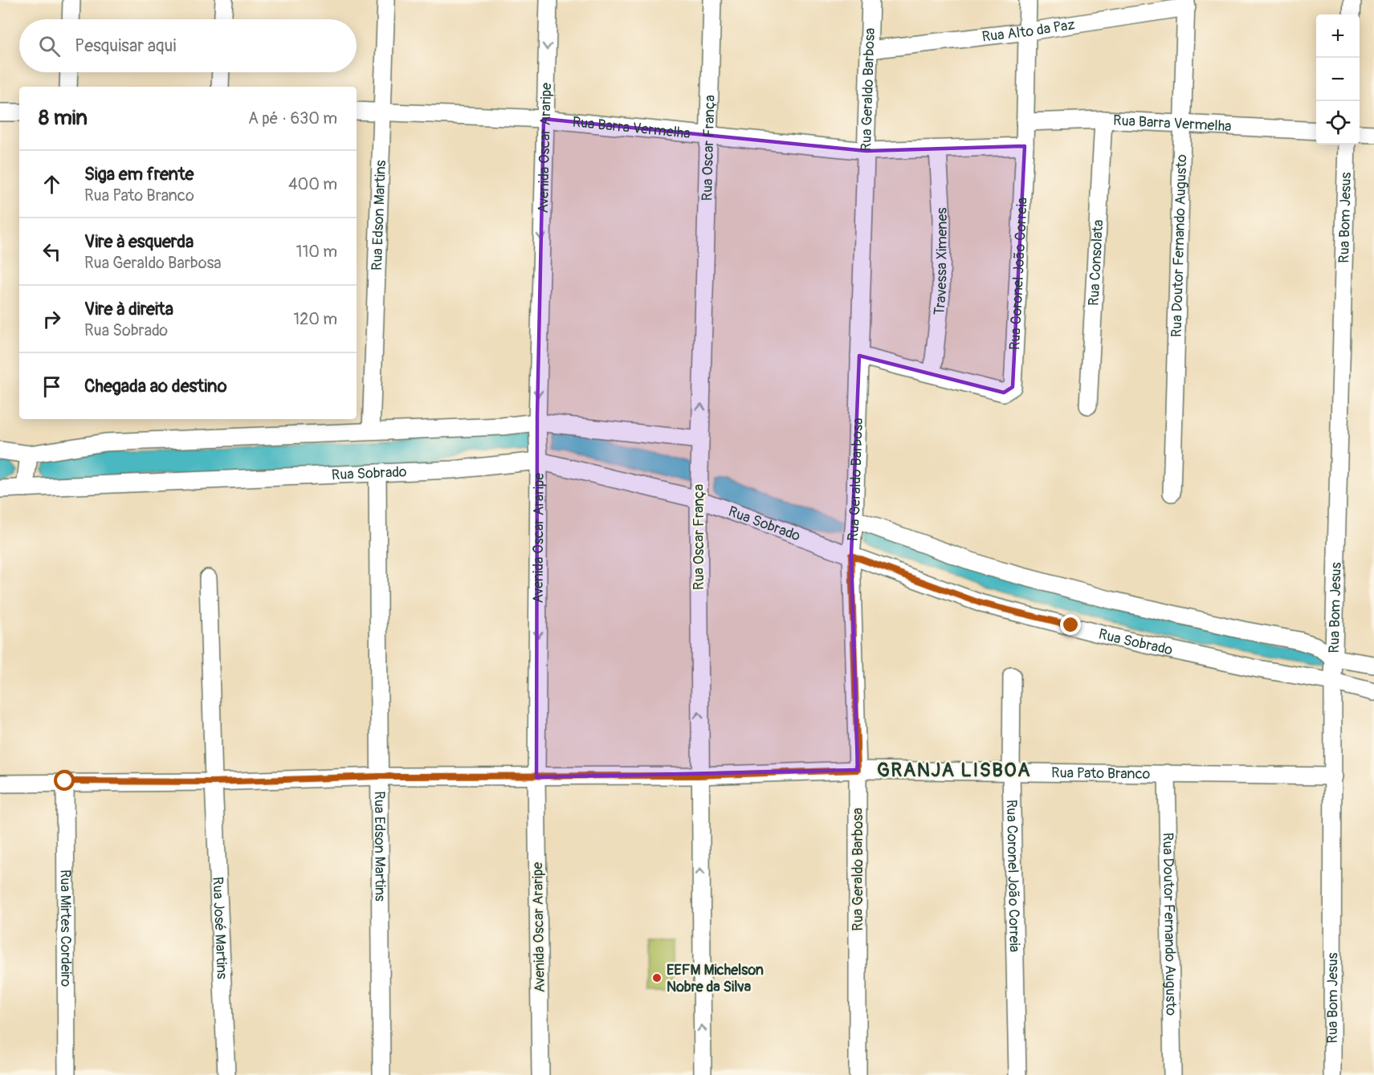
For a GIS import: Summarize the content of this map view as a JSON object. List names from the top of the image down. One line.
{"streets":{"street":["Rua Alto da Paz","Rua Geraldo Barbosa","Rua Barra Vermelha","Avenida Oscar Araripe","Rua Oscar França","Rua Edson Martins","Rua Bom Jesus","Rua Doutor Fernando Augusto","Travessa Ximenes","Rua Consolata","Rua Coronel João Correia","Rua Sobrado","Rua Pato Branco","Rua Mirtes Cordeiro","Rua José Martins"]},"crossings":[["Rua Alto da Paz","Rua Geraldo Barbosa"],["Rua Alto da Paz","Rua Doutor Fernando Augusto"],["Rua Alto da Paz","Rua Coronel João Correia"],["Rua Geraldo Barbosa","Rua Barra Vermelha"],["Rua Geraldo Barbosa","Rua Coronel João Correia"],["Rua Geraldo Barbosa","Rua Sobrado"],["Rua Geraldo Barbosa","Rua Pato Branco"],["Rua Barra Vermelha","Avenida Oscar Araripe"],["Rua Barra Vermelha","Rua Oscar França"],["Rua Barra Vermelha","Rua Edson Martins"],["Rua Barra Vermelha","Rua Doutor Fernando Augusto"],["Rua Barra Vermelha","Travessa Ximenes"],["Rua Barra Vermelha","Rua Consolata"],["Rua Barra Vermelha","Rua Coronel João Correia"],["Avenida Oscar Araripe","Rua Sobrado"],["Avenida Oscar Araripe","Rua Pato Branco"],["Rua Oscar França","Rua Sobrado"],["Rua Oscar França","Rua Pato Branco"],["Rua Edson Martins","Rua Sobrado"],["Rua Edson Martins","Rua Pato Branco"],["Rua Bom Jesus","Rua Sobrado"],["Rua Bom Jesus","Rua Pato Branco"],["Rua Doutor Fernando Augusto","Rua Pato Branco"],["Travessa Ximenes","Rua Coronel João Correia"],["Rua Coronel João Correia","Rua Pato Branco"],["Rua Pato Branco","Rua Mirtes Cordeiro"],["Rua Pato Branco","Rua José Martins"]],"one_way":["Avenida Oscar Araripe","Rua Oscar França"],"districts":["GRANJA LISBOA"],"places":["EEFM Michelson Nobre da Silva"],"page":{"map_buttons":["+","−"],"search":"Pesquisar aqui","heading":["8 min","A pé · 630 m"],"list":[["Siga em frente","Rua Pato Branco","400 m"],["Vire à esquerda","Rua Geraldo Barbosa","110 m"],["Vire à direita","Rua Sobrado","120 m"],"Chegada ao destino"]}}
